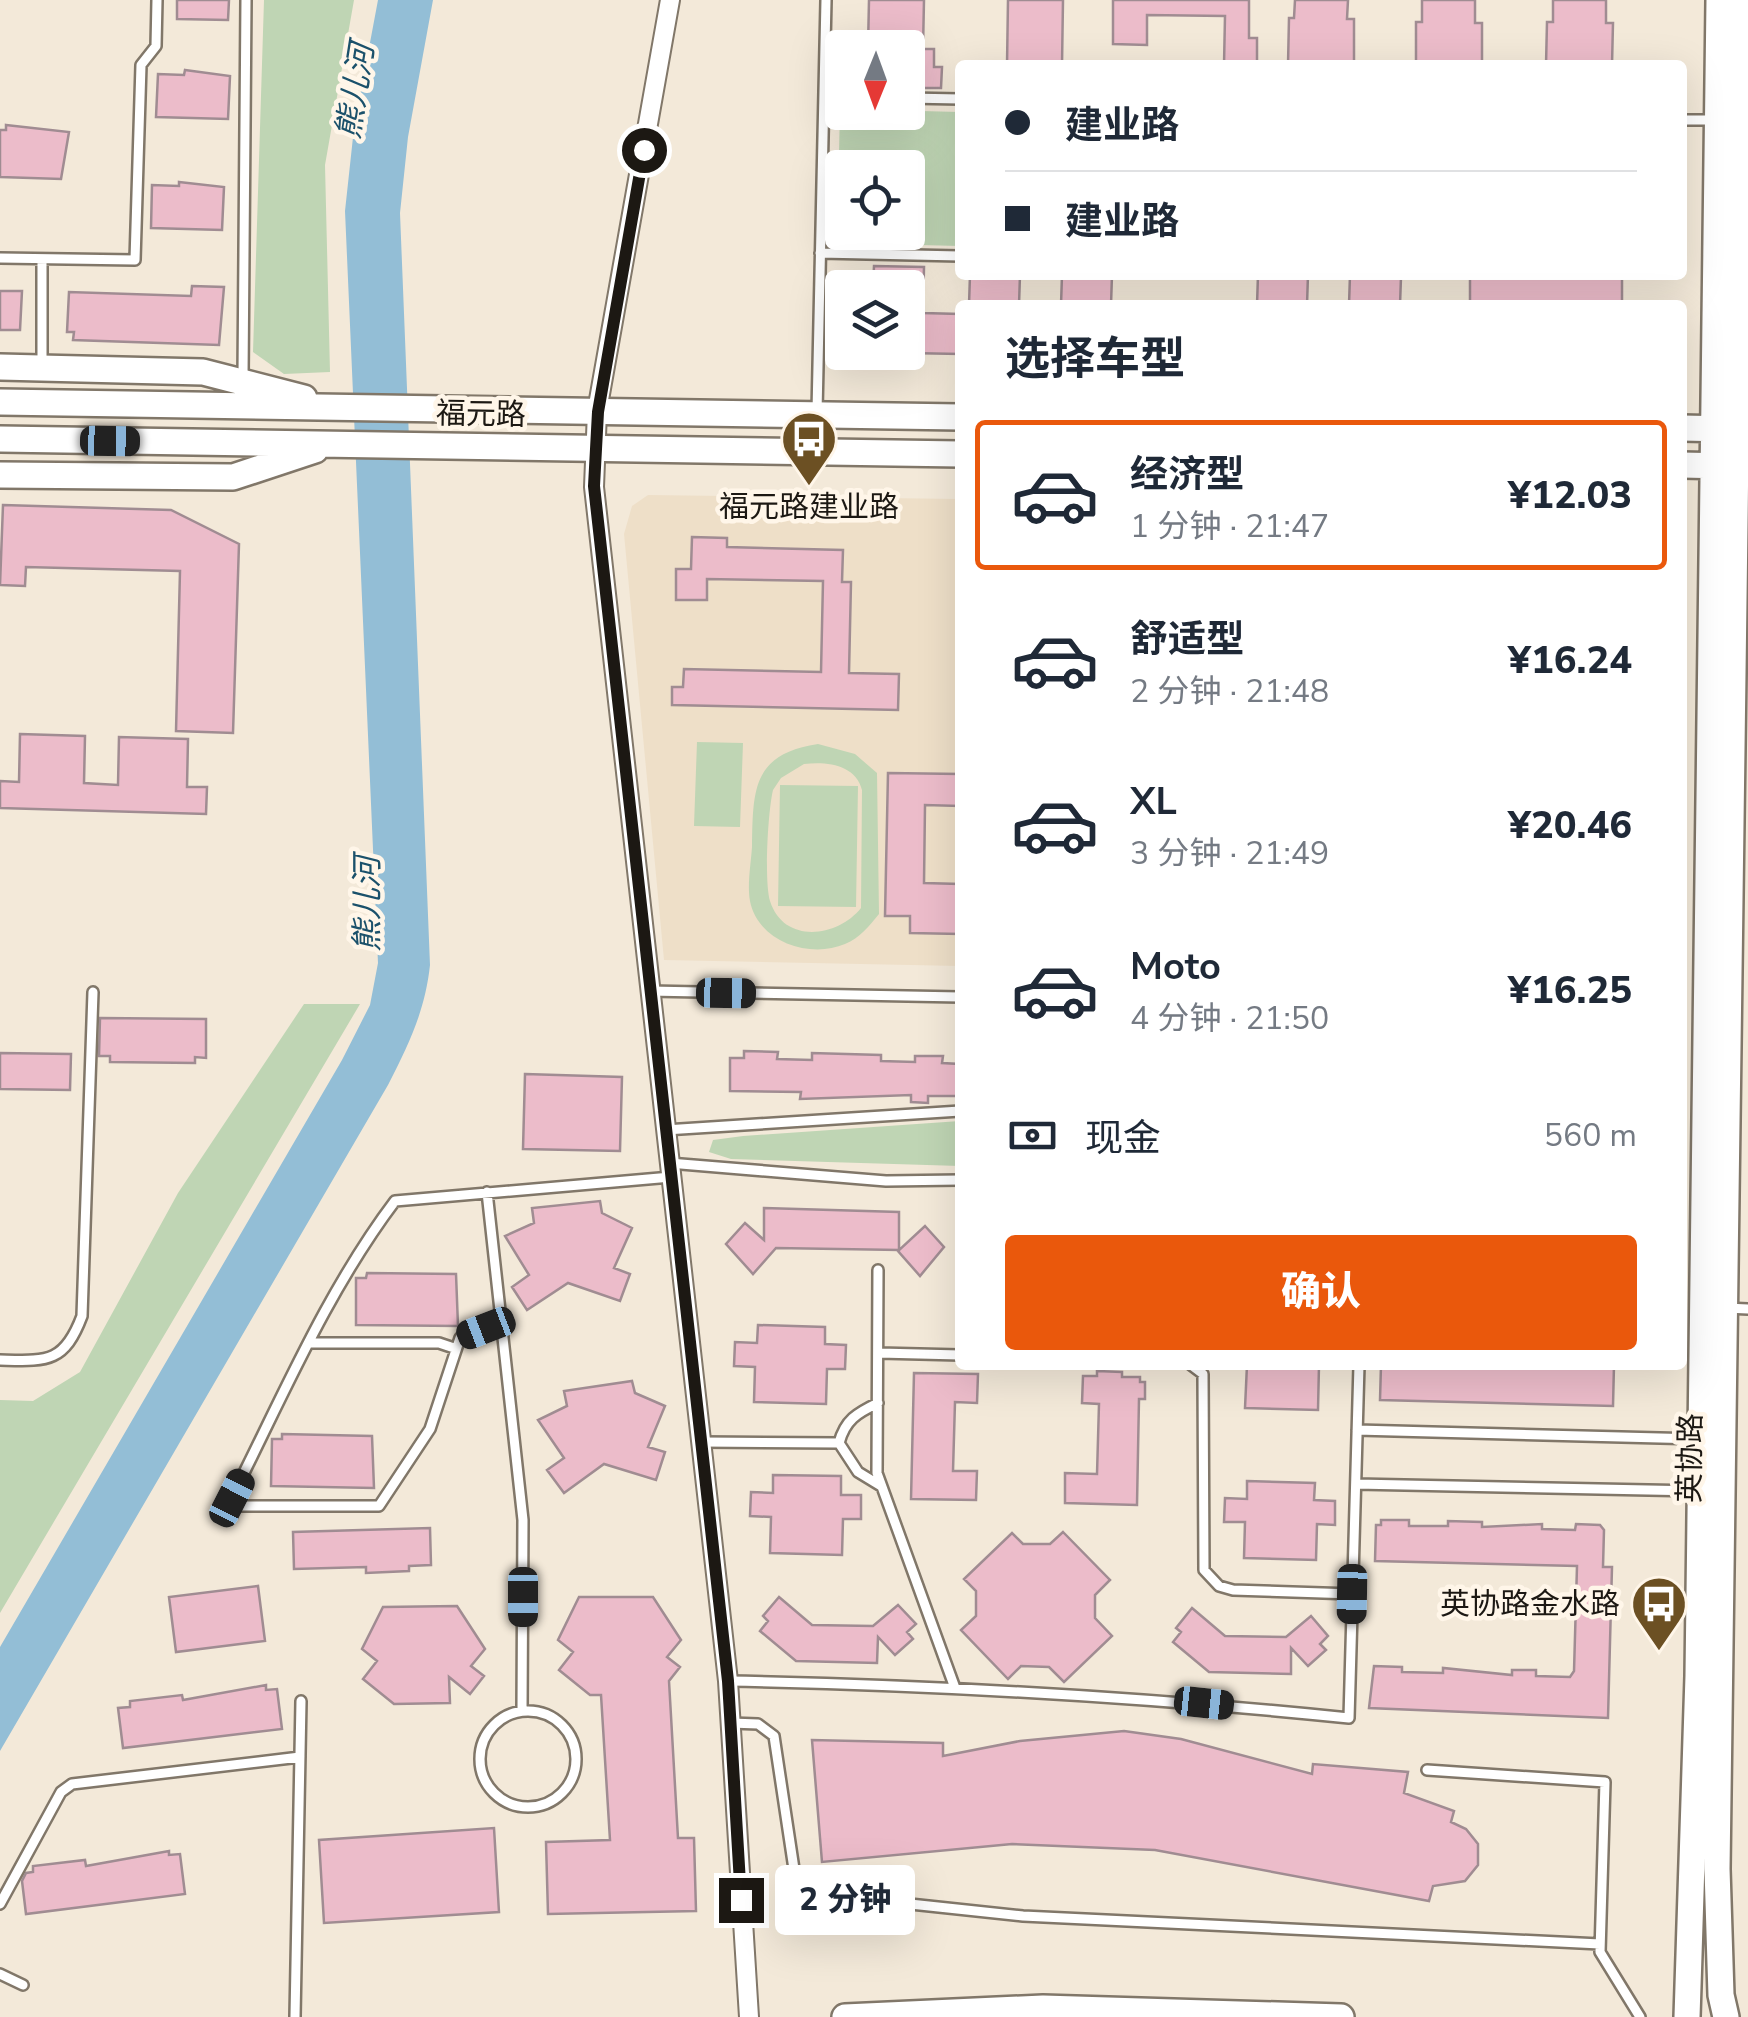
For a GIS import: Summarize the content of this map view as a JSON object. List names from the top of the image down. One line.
{"streets":{"street":["福元路","英协路"]},"water":["熊儿河"],"places":{"bus stop":["福元路建业路","英协路金水路"]},"north":"bottom","page":{"banner":["建业路","建业路"],"heading":"选择车型","list":[{"name":"经济型","note":"1 分钟 · 21:47","value":"¥12.03"},{"name":"舒适型","note":"2 分钟 · 21:48","value":"¥16.24"},{"name":"XL","note":"3 分钟 · 21:49","value":"¥20.46"},{"name":"Moto","note":"4 分钟 · 21:50","value":"¥16.25"}],"pay":["现金","560 m"],"buttons":"确认","bubble":"2 分钟"}}
